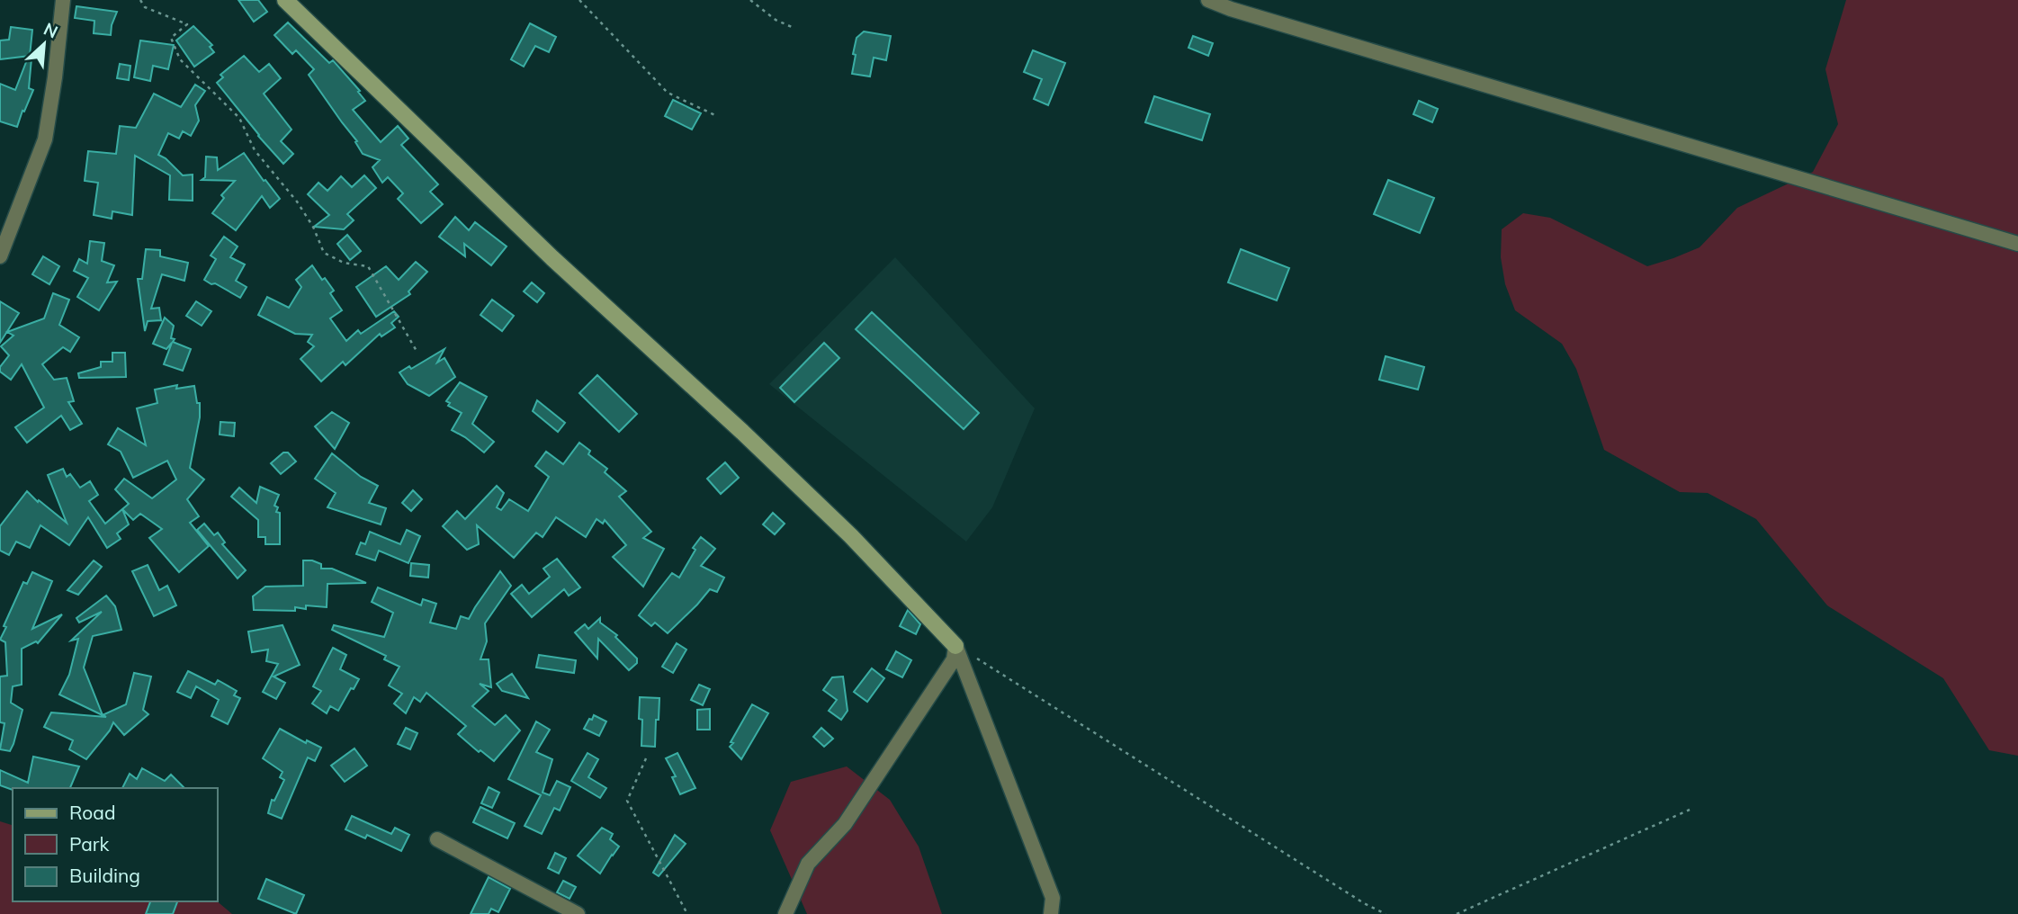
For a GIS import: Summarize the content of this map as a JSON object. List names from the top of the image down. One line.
{"legend":["Road","Park","Building"],"north":"top right"}
